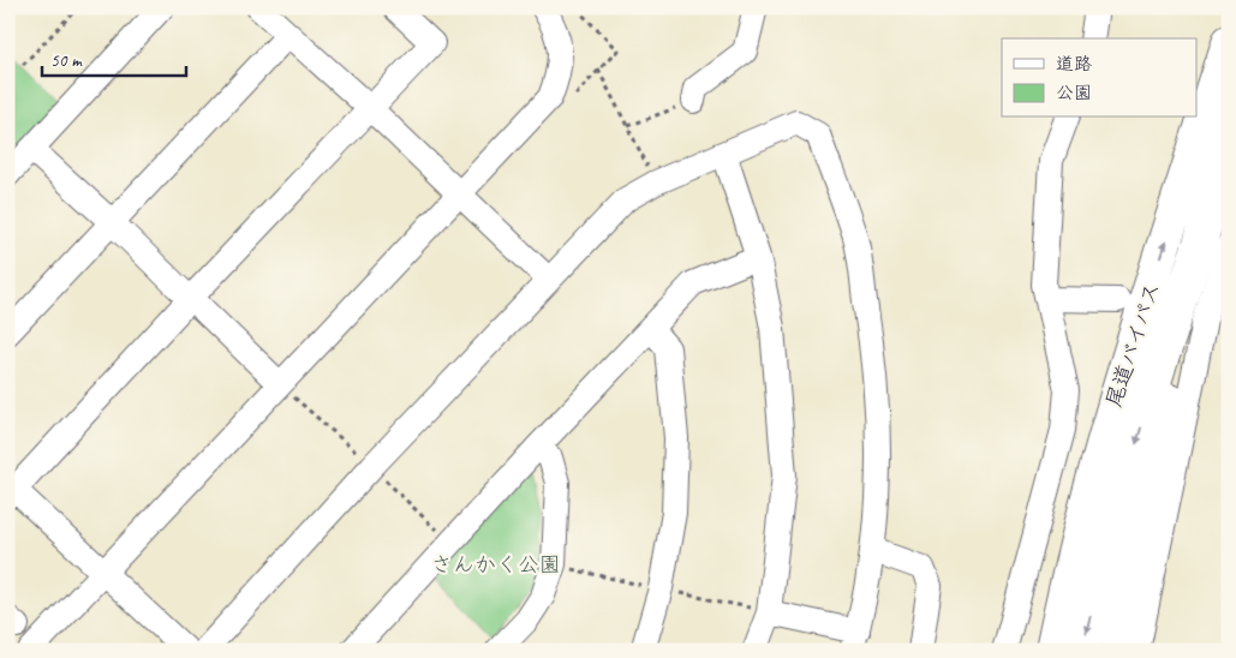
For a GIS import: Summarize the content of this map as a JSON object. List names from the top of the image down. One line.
{"streets":{"highway":["尾道バイパス"]},"parks":["さんかく公園"],"legend":["道路","公園"],"scale_bar":"50 m"}
